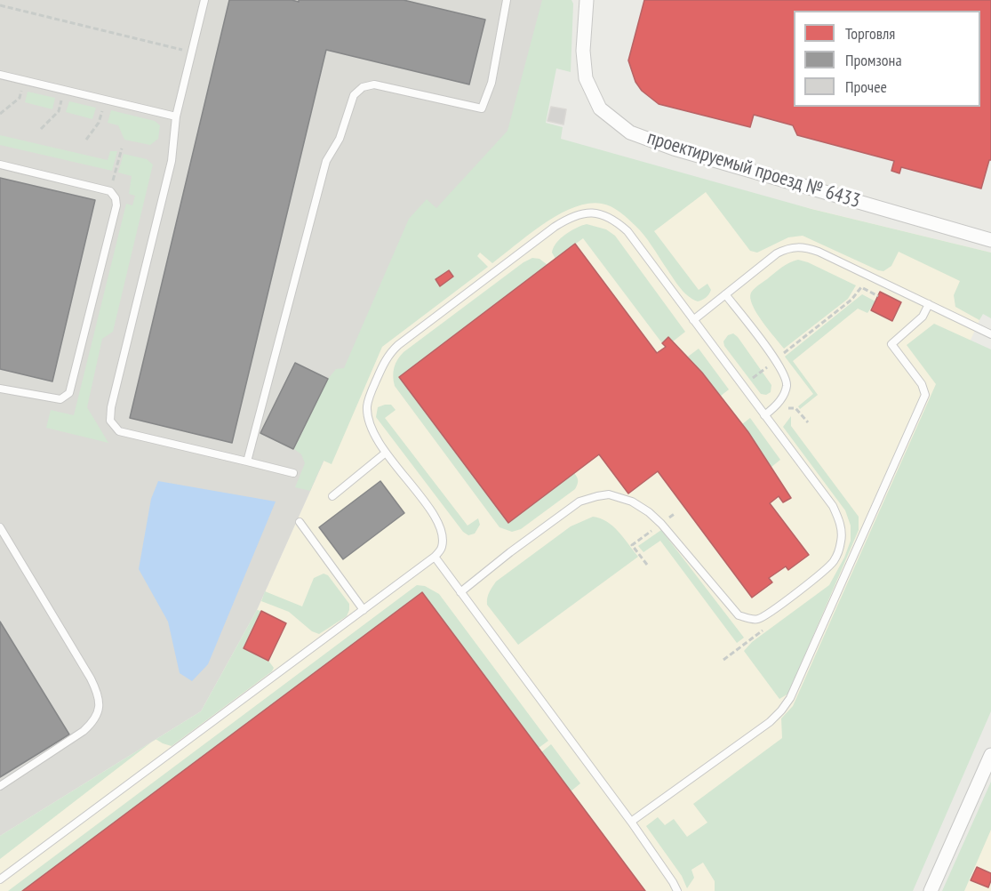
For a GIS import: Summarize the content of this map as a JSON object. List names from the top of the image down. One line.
{"streets":{"street":["проектируемый проезд № 6433"]},"legend":["Торговля","Промзона","Прочее"]}
